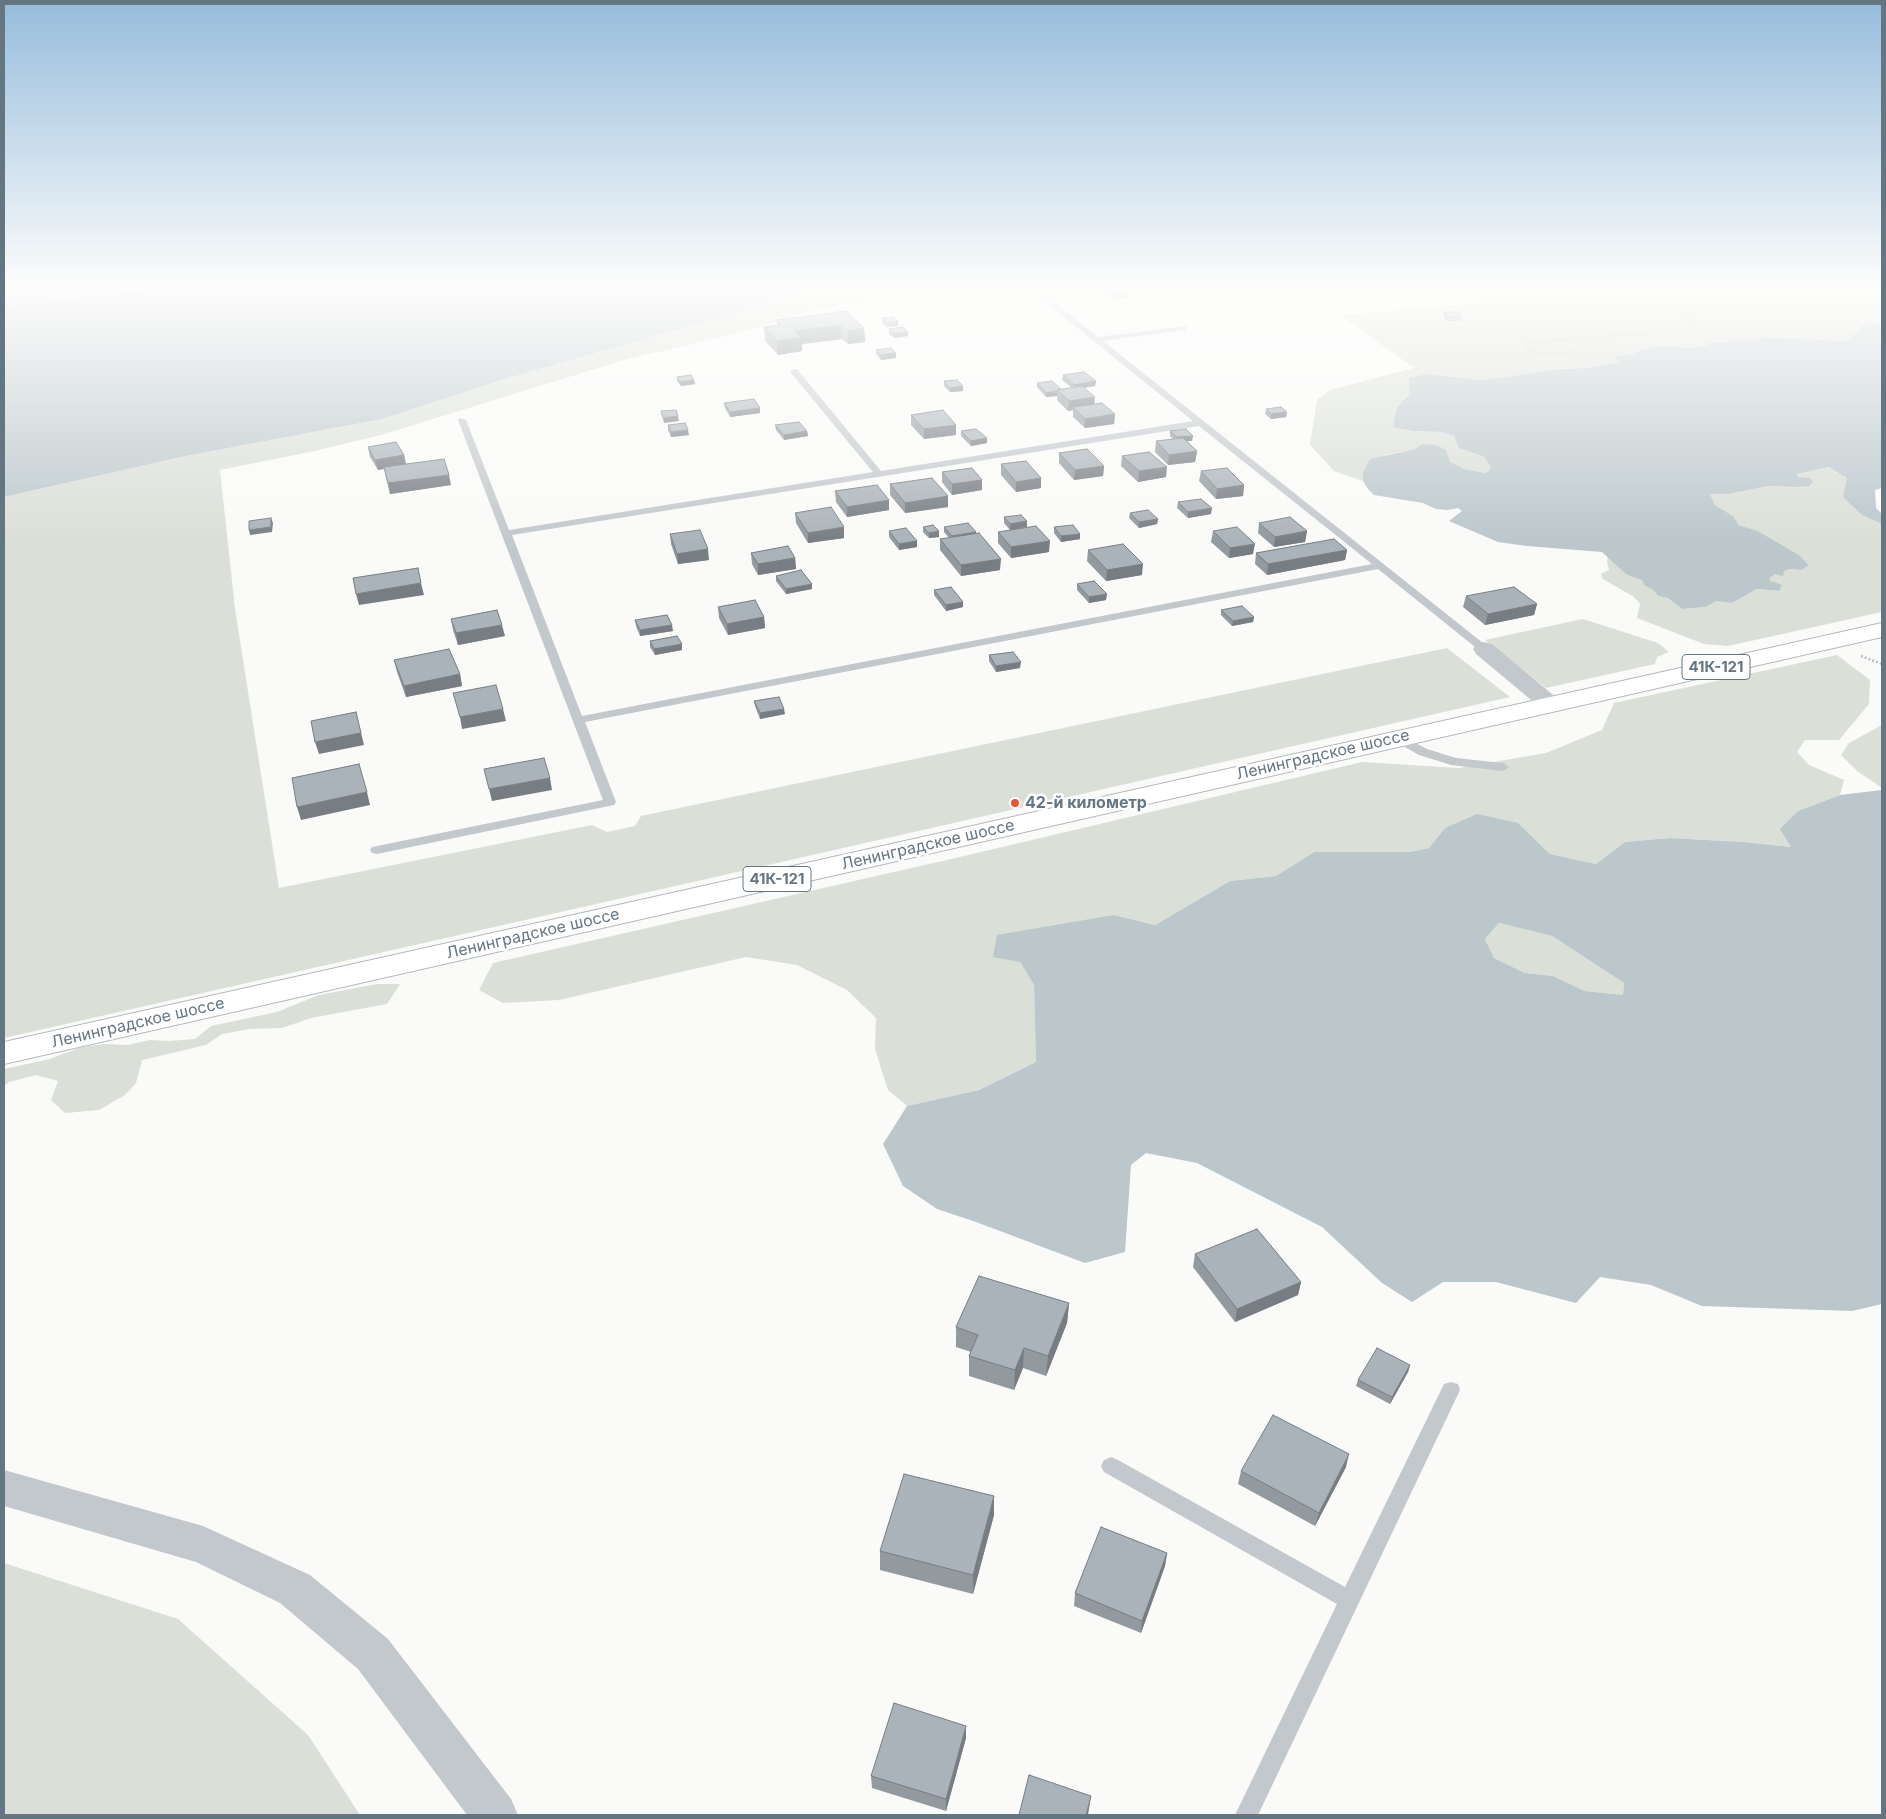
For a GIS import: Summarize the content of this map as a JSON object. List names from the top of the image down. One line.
{"streets":{"main road":["41К-121","Ленинградское шоссе"]},"places":["42-й километр"]}
